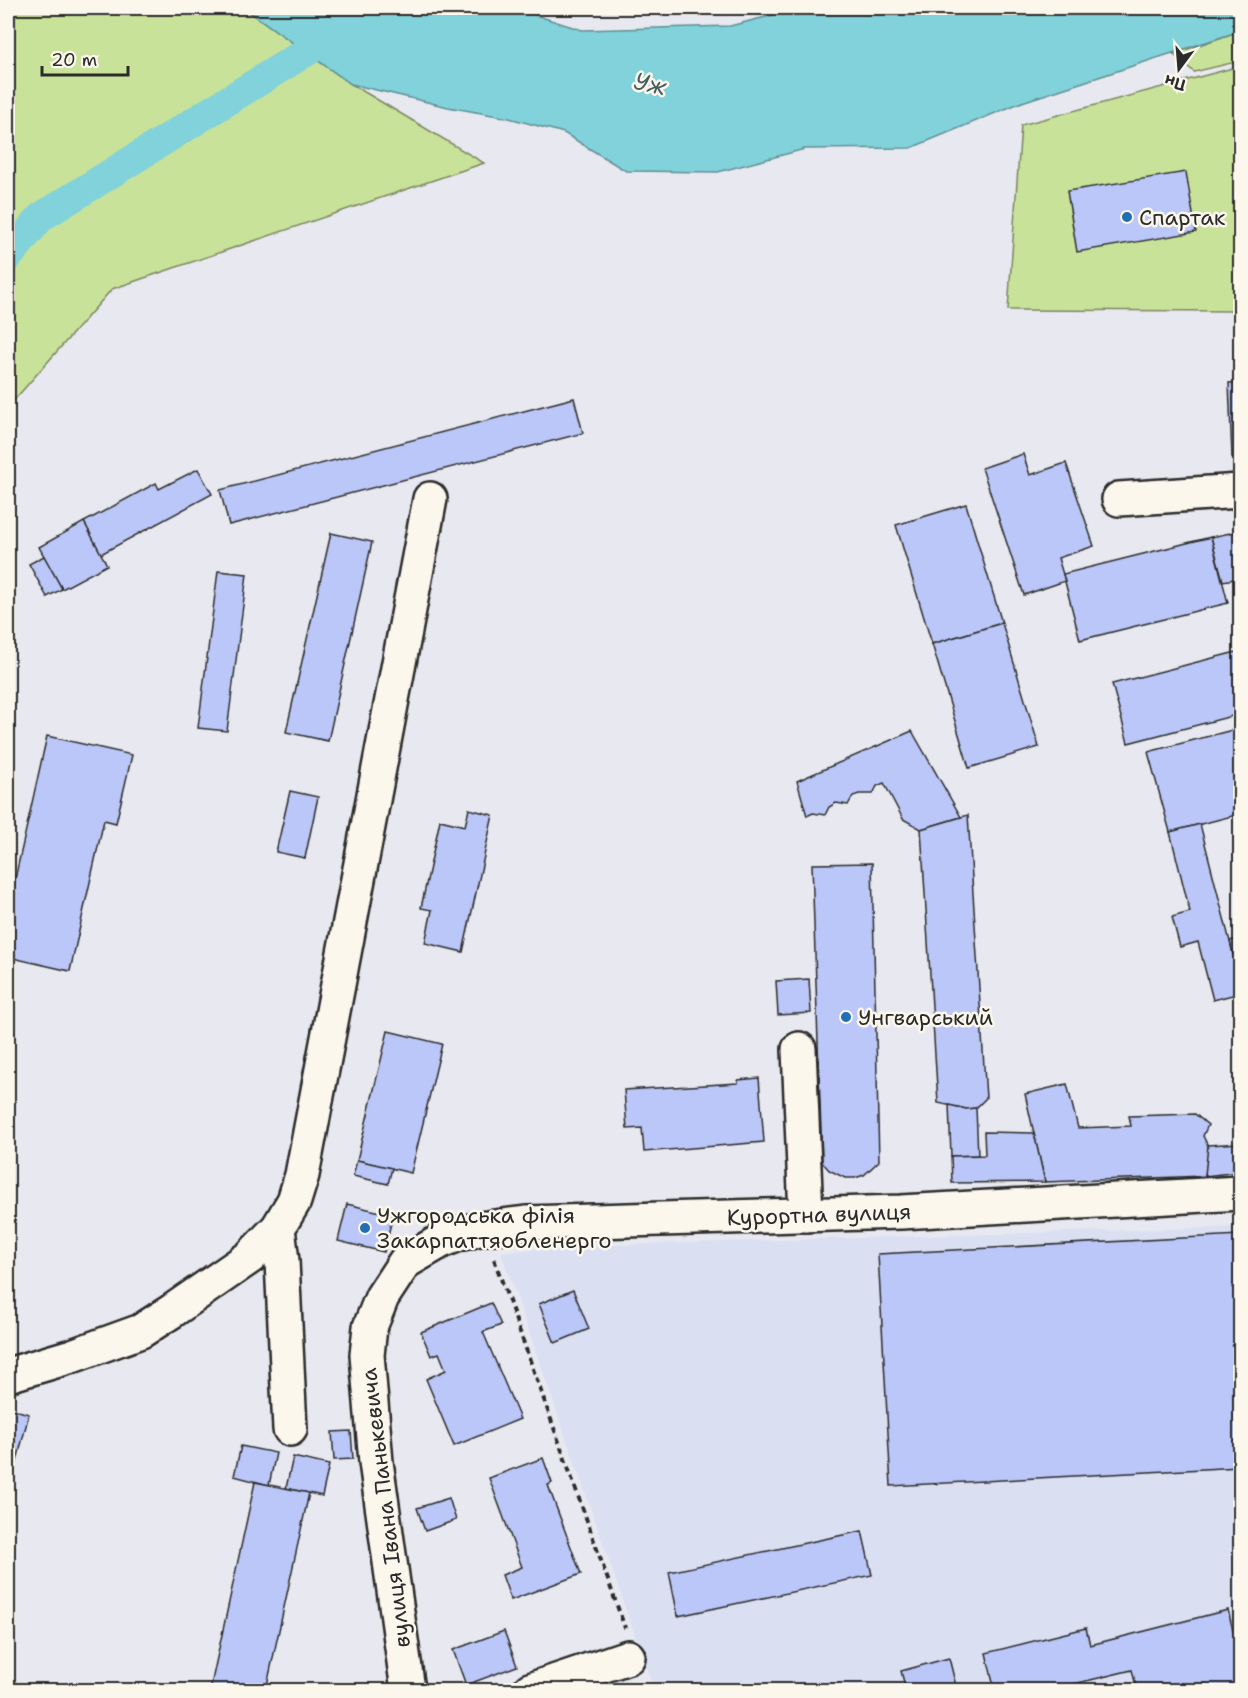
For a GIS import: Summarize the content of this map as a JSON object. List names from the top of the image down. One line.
{"streets":{"street":["Курортна вулиця","вулиця Івана Панькевича"]},"crossings":[["Курортна вулиця","вулиця Івана Панькевича"]],"water":["Уж"],"places":["Спартак","Унгварський","Ужгородська філія Закарпаттяобленерго"],"scale_bar":"20 m","north":"bottom"}
